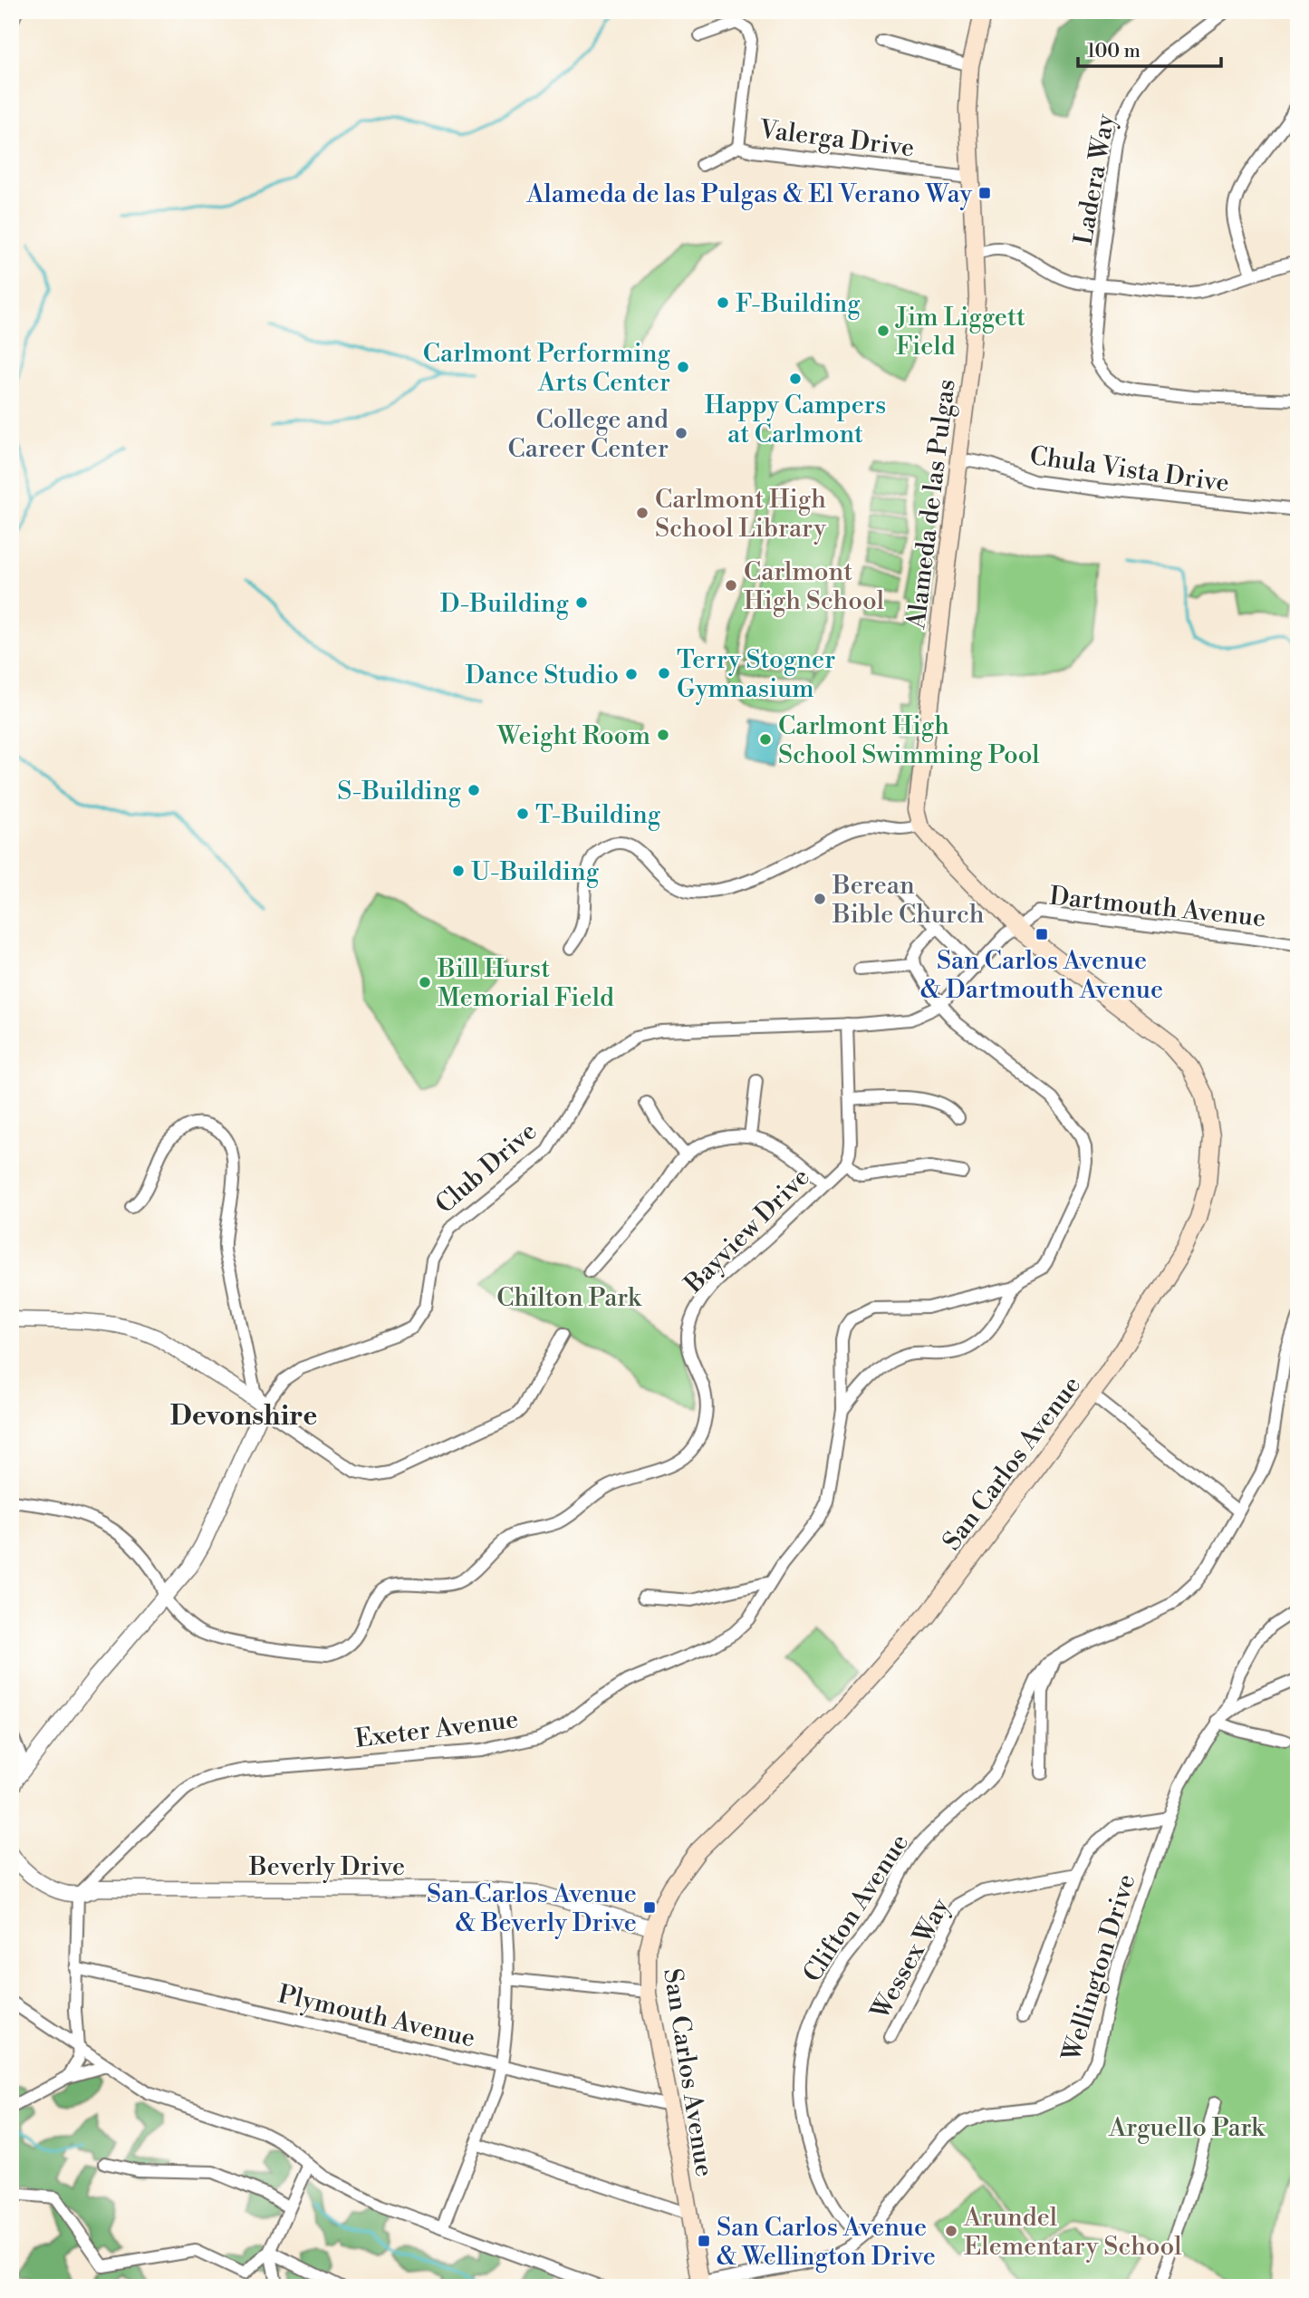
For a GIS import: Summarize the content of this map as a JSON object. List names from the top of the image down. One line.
{"streets":{"main road":["Alameda de las Pulgas","San Carlos Avenue"],"street":["Valerga Drive","Ladera Way","Chula Vista Drive","Dartmouth Avenue","Club Drive","Bayview Drive","Exeter Avenue","Beverly Drive","Clifton Avenue","Wessex Way","Wellington Drive","Plymouth Avenue"]},"crossings":[["Valerga Drive","Alameda de las Pulgas"],["Chula Vista Drive","Alameda de las Pulgas"],["Alameda de las Pulgas","San Carlos Avenue"],["Dartmouth Avenue","Club Drive"],["Dartmouth Avenue","San Carlos Avenue"],["Club Drive","Bayview Drive"],["Club Drive","San Carlos Avenue"],["Club Drive","Exeter Avenue"],["San Carlos Avenue","Beverly Drive"],["San Carlos Avenue","Wellington Drive"],["San Carlos Avenue","Plymouth Avenue"],["Exeter Avenue","Beverly Drive"],["Clifton Avenue","Wellington Drive"]],"districts":["Devonshire"],"parks":["Chilton Park","Arguello Park"],"places":{"transit":["Alameda de las Pulgas & El Verano Way","San Carlos Avenue & Dartmouth Avenue","San Carlos Avenue & Beverly Drive","San Carlos Avenue & Wellington Drive"],"other":["F-Building","Jim Liggett Field","Carlmont Performing Arts Center","Happy Campers at Carlmont","College and Career Center","Carlmont High School Library","Carlmont High School","D-Building","Terry Stogner Gymnasium","Dance Studio","Weight Room","Carlmont High School Swimming Pool","S-Building","T-Building","U-Building","Berean Bible Church","Bill Hurst Memorial Field","Arundel Elementary School"]},"scale_bar":"100 m"}
